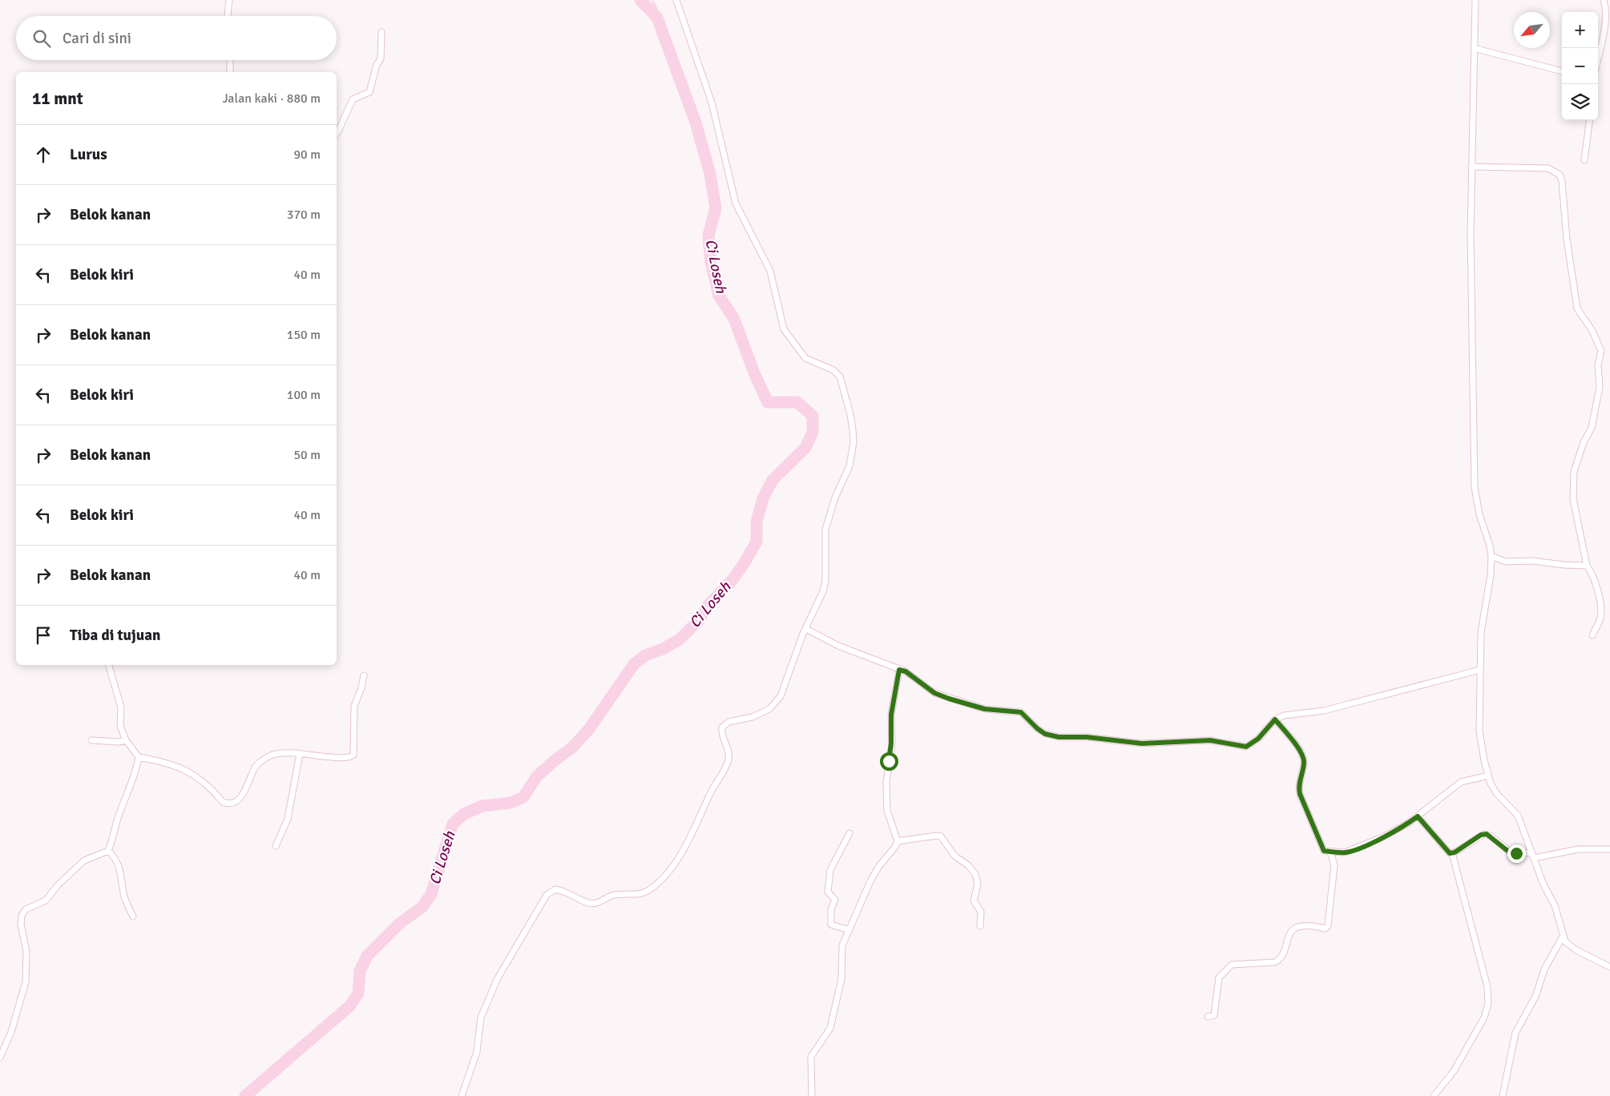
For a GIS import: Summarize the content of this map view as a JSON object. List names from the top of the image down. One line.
{"water":["Ci Loseh"],"north":"bottom left","page":{"map_buttons":["+","−"],"search":"Cari di sini","heading":["11 mnt","Jalan kaki · 880 m"],"list":[["Lurus","90 m"],["Belok kanan","370 m"],["Belok kiri","40 m"],["Belok kanan","150 m"],["Belok kiri","100 m"],["Belok kanan","50 m"],["Belok kiri","40 m"],["Belok kanan","40 m"],"Tiba di tujuan"]}}
